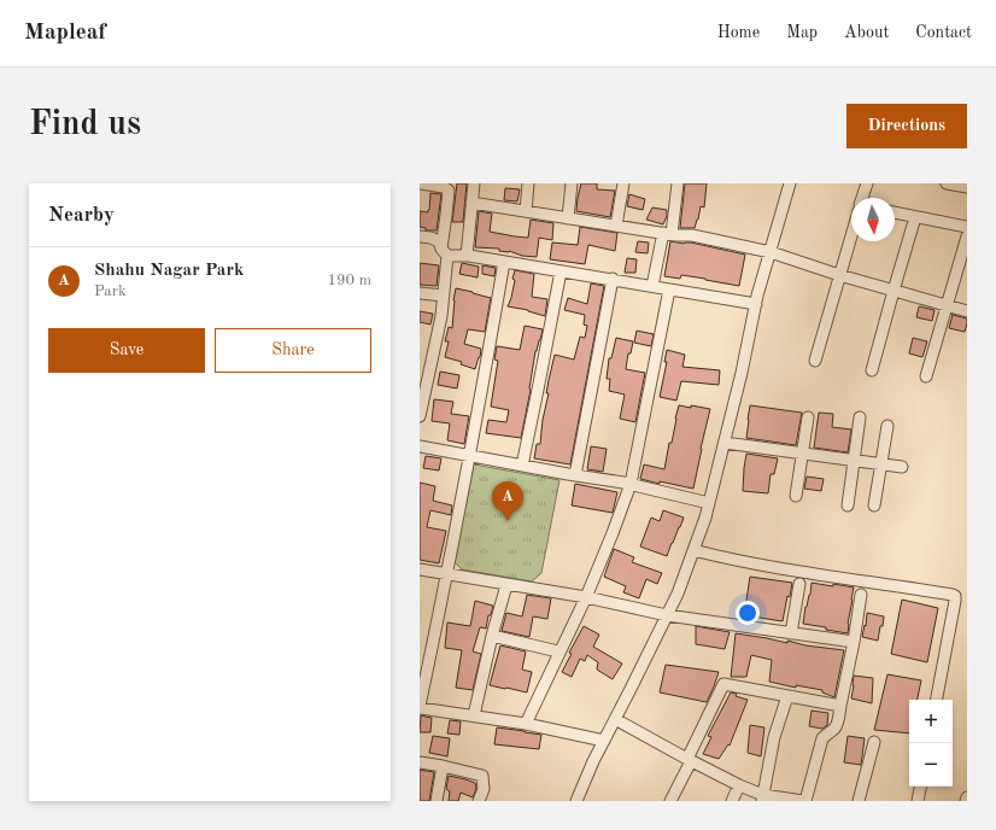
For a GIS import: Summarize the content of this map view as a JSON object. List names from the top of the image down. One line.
{"north":"bottom","page":{"header":"Mapleaf","nav":["Home","Map","About","Contact"],"buttons":["Directions",["Save","Share"]],"title":"Find us","heading":"Nearby","list":[{"mark":"A","name":"Shahu Nagar Park","note":"Park","value":"190 m"}],"pins":"A","map_buttons":["+","−"]}}
